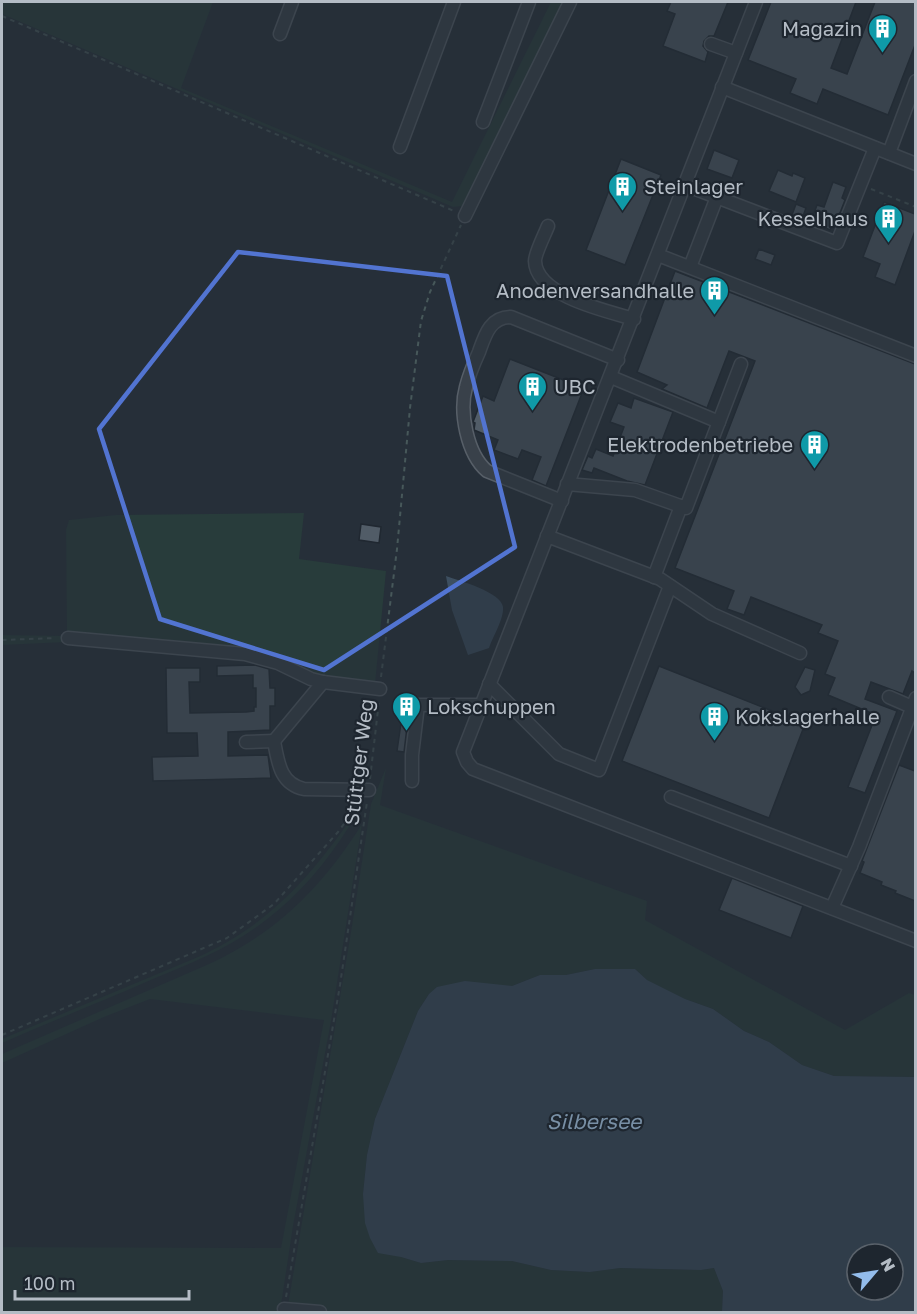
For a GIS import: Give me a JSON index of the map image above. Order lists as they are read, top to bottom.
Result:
{
  "streets": {
    "path": ["Stüttger Weg"]
  },
  "water": ["Silbersee"],
  "places": {
    "building": [
      "Magazin",
      "Steinlager",
      "Kesselhaus",
      "Anodenversandhalle",
      "UBC",
      "Elektrodenbetriebe",
      "Lokschuppen",
      "Kokslagerhalle"
    ]
  },
  "scale_bar": "100 m",
  "north": "top right"
}
